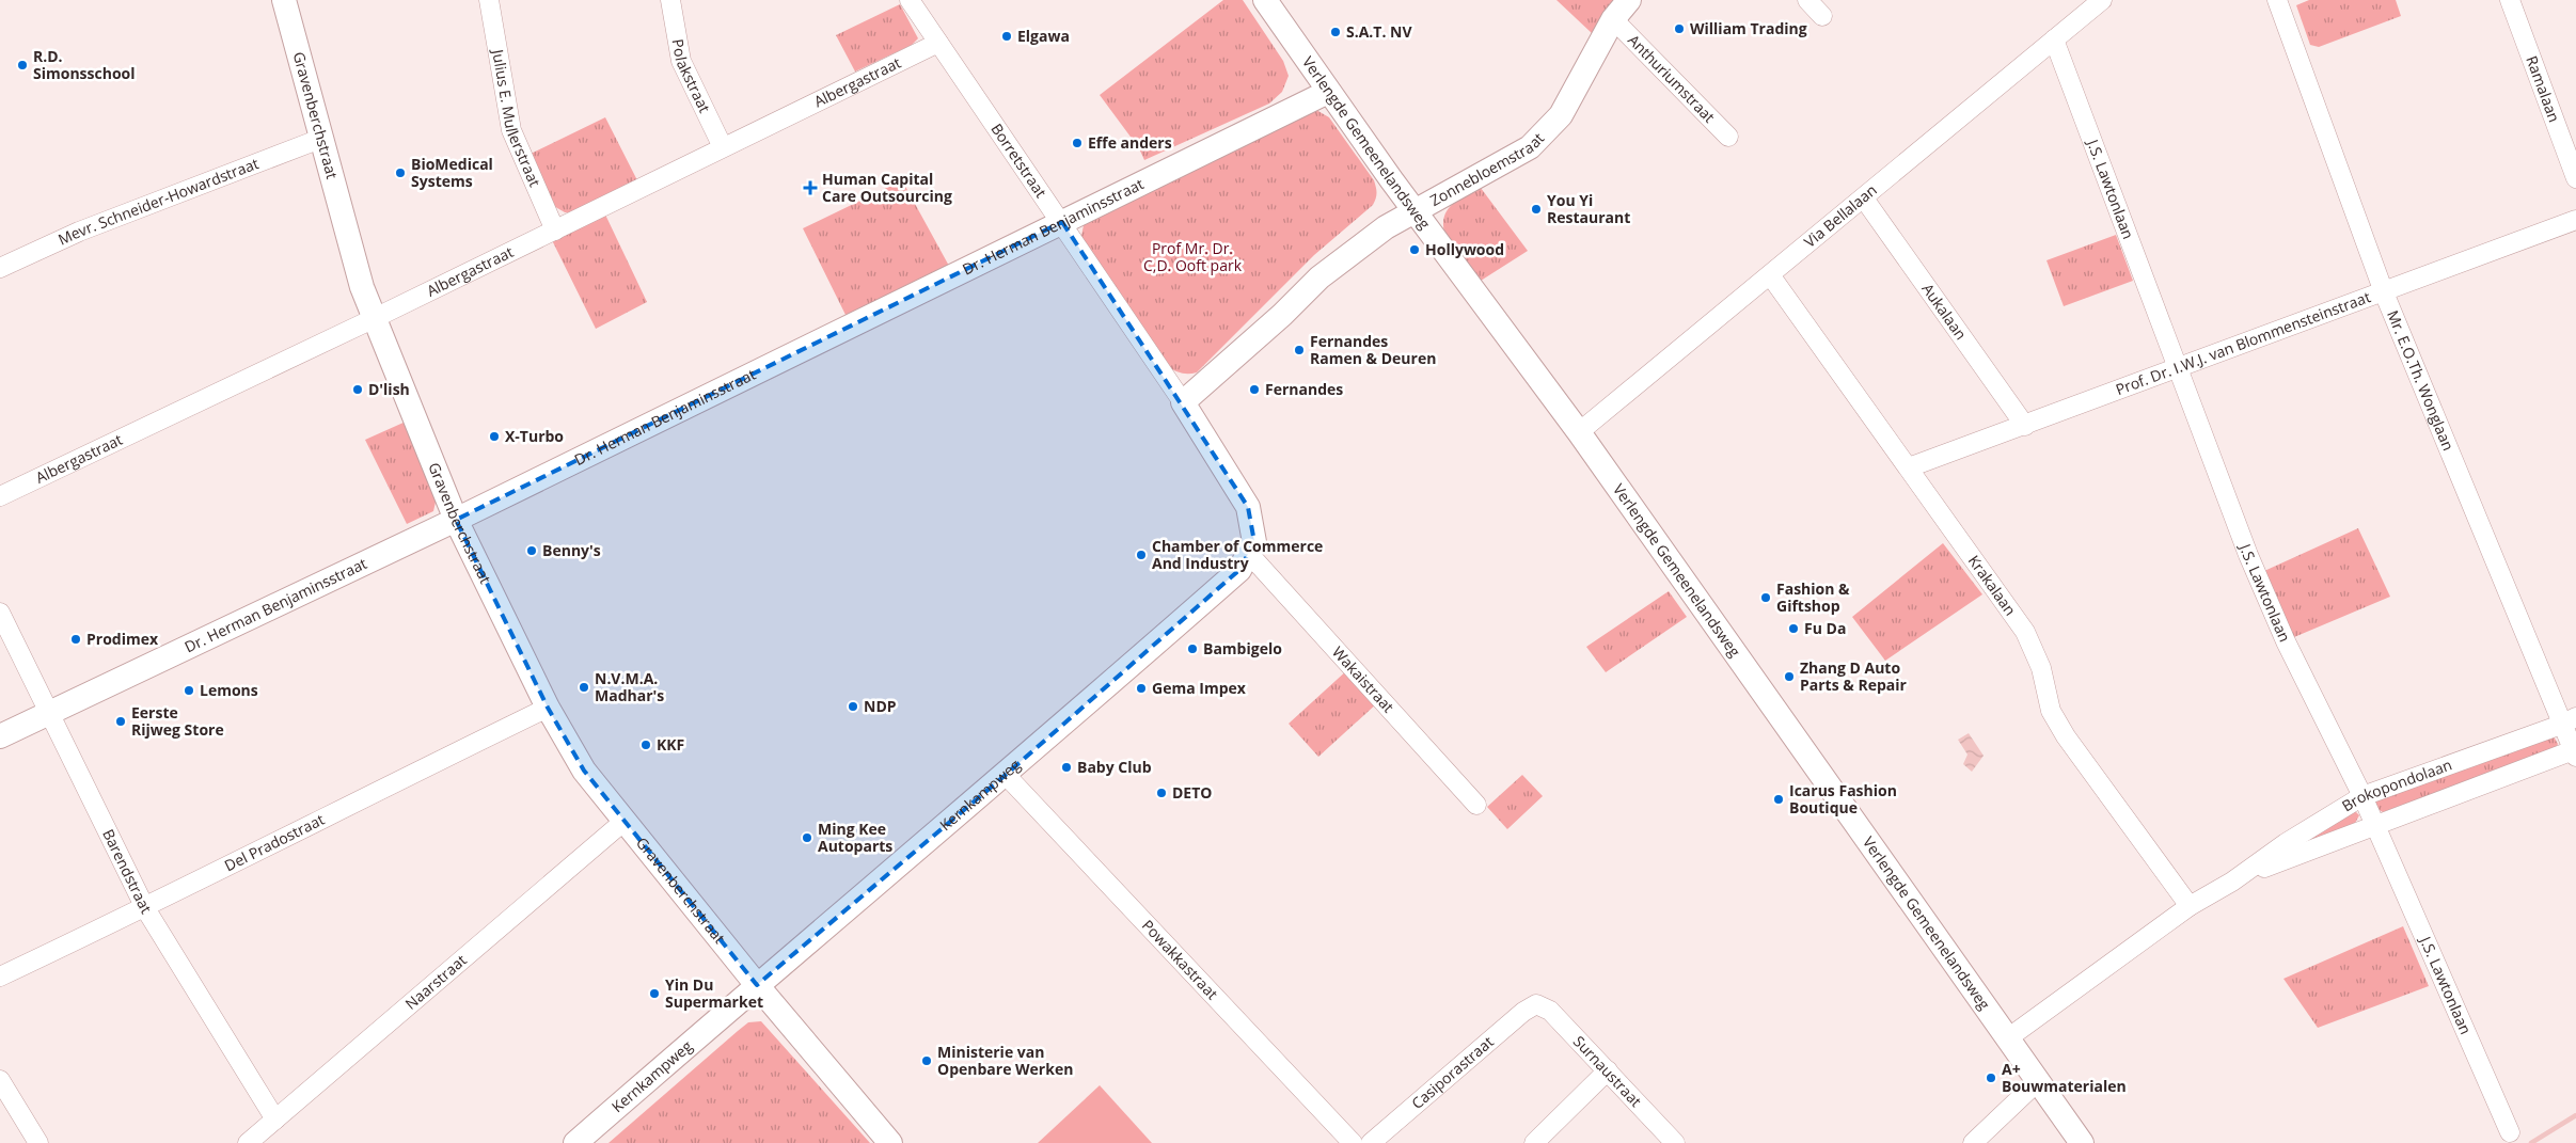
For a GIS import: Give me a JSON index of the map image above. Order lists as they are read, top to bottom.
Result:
{
  "streets": {
    "street": [
      "Polakstraat",
      "Anthuriumstraat",
      "Albergastraat",
      "Ramalaan",
      "Gravenberchstraat",
      "Julius E. Mullerstraat",
      "Verlengde Gemeenelandsweg",
      "Borretstraat",
      "Zonnebloemstraat",
      "J.S. Lawtonlaan",
      "Mevr. Schneider-Howardstraat",
      "Via Bellalaan",
      "Dr. Herman Benjaminsstraat",
      "Aukalaan",
      "Prof. Dr. I.W.J. van Blommensteinstraat",
      "Mr. E.O.Th. Wonglaan",
      "Krakalaan",
      "Wakaistraat",
      "Brokopondolaan",
      "Kernkampweg",
      "Del Pradostraat",
      "Barendstraat",
      "Powakkastraat",
      "Naarstraat",
      "Surnaustraat",
      "Casiporastraat"
    ]
  },
  "crossings": [
    ["Polakstraat", "Albergastraat"],
    ["Anthuriumstraat", "Zonnebloemstraat"],
    ["Albergastraat", "Gravenberchstraat"],
    ["Albergastraat", "Julius E. Mullerstraat"],
    ["Albergastraat", "Borretstraat"],
    ["Gravenberchstraat", "Mevr. Schneider-Howardstraat"],
    ["Gravenberchstraat", "Dr. Herman Benjaminsstraat"],
    ["Gravenberchstraat", "Kernkampweg"],
    ["Gravenberchstraat", "Del Pradostraat"],
    ["Gravenberchstraat", "Naarstraat"],
    ["Verlengde Gemeenelandsweg", "Zonnebloemstraat"],
    ["Verlengde Gemeenelandsweg", "Via Bellalaan"],
    ["Verlengde Gemeenelandsweg", "Dr. Herman Benjaminsstraat"],
    ["Verlengde Gemeenelandsweg", "Brokopondolaan"],
    ["Borretstraat", "Zonnebloemstraat"],
    ["Borretstraat", "Dr. Herman Benjaminsstraat"],
    ["Borretstraat", "Kernkampweg"],
    ["Zonnebloemstraat", "Kernkampweg"],
    ["J.S. Lawtonlaan", "Via Bellalaan"],
    ["J.S. Lawtonlaan", "Prof. Dr. I.W.J. van Blommensteinstraat"],
    ["J.S. Lawtonlaan", "Brokopondolaan"],
    ["Via Bellalaan", "Aukalaan"],
    ["Via Bellalaan", "Krakalaan"],
    ["Dr. Herman Benjaminsstraat", "Barendstraat"],
    ["Aukalaan", "Prof. Dr. I.W.J. van Blommensteinstraat"],
    ["Prof. Dr. I.W.J. van Blommensteinstraat", "Mr. E.O.Th. Wonglaan"],
    ["Prof. Dr. I.W.J. van Blommensteinstraat", "Krakalaan"],
    ["Mr. E.O.Th. Wonglaan", "Brokopondolaan"],
    ["Krakalaan", "Brokopondolaan"],
    ["Wakaistraat", "Kernkampweg"],
    ["Kernkampweg", "Powakkastraat"],
    ["Del Pradostraat", "Barendstraat"],
    ["Barendstraat", "Naarstraat"],
    ["Surnaustraat", "Casiporastraat"]
  ],
  "parks": ["Prof Mr. Dr. C,D. Ooft park"],
  "places": {
    "other": [
      "William Trading",
      "S.A.T. NV",
      "Elgawa",
      "R.D. Simonsschool",
      "Effe anders",
      "BioMedical Systems",
      "You Yi Restaurant",
      "Hollywood",
      "Fernandes Ramen & Deuren",
      "D'lish",
      "Fernandes",
      "X-Turbo",
      "Benny's",
      "Chamber of Commerce And Industry",
      "Fashion & Giftshop",
      "Fu Da",
      "Prodimex",
      "Bambigelo",
      "Zhang D Auto Parts & Repair",
      "N.V.M.A. Madhar's",
      "Gema Impex",
      "Lemons",
      "NDP",
      "Eerste Rijweg Store",
      "KKF",
      "Baby Club",
      "DETO",
      "Icarus Fashion Boutique",
      "Ming Kee Autoparts",
      "Yin Du Supermarket",
      "Ministerie van Openbare Werken",
      "A+ Bouwmaterialen"
    ],
    "health": ["Human Capital Care Outsourcing"]
  }
}
